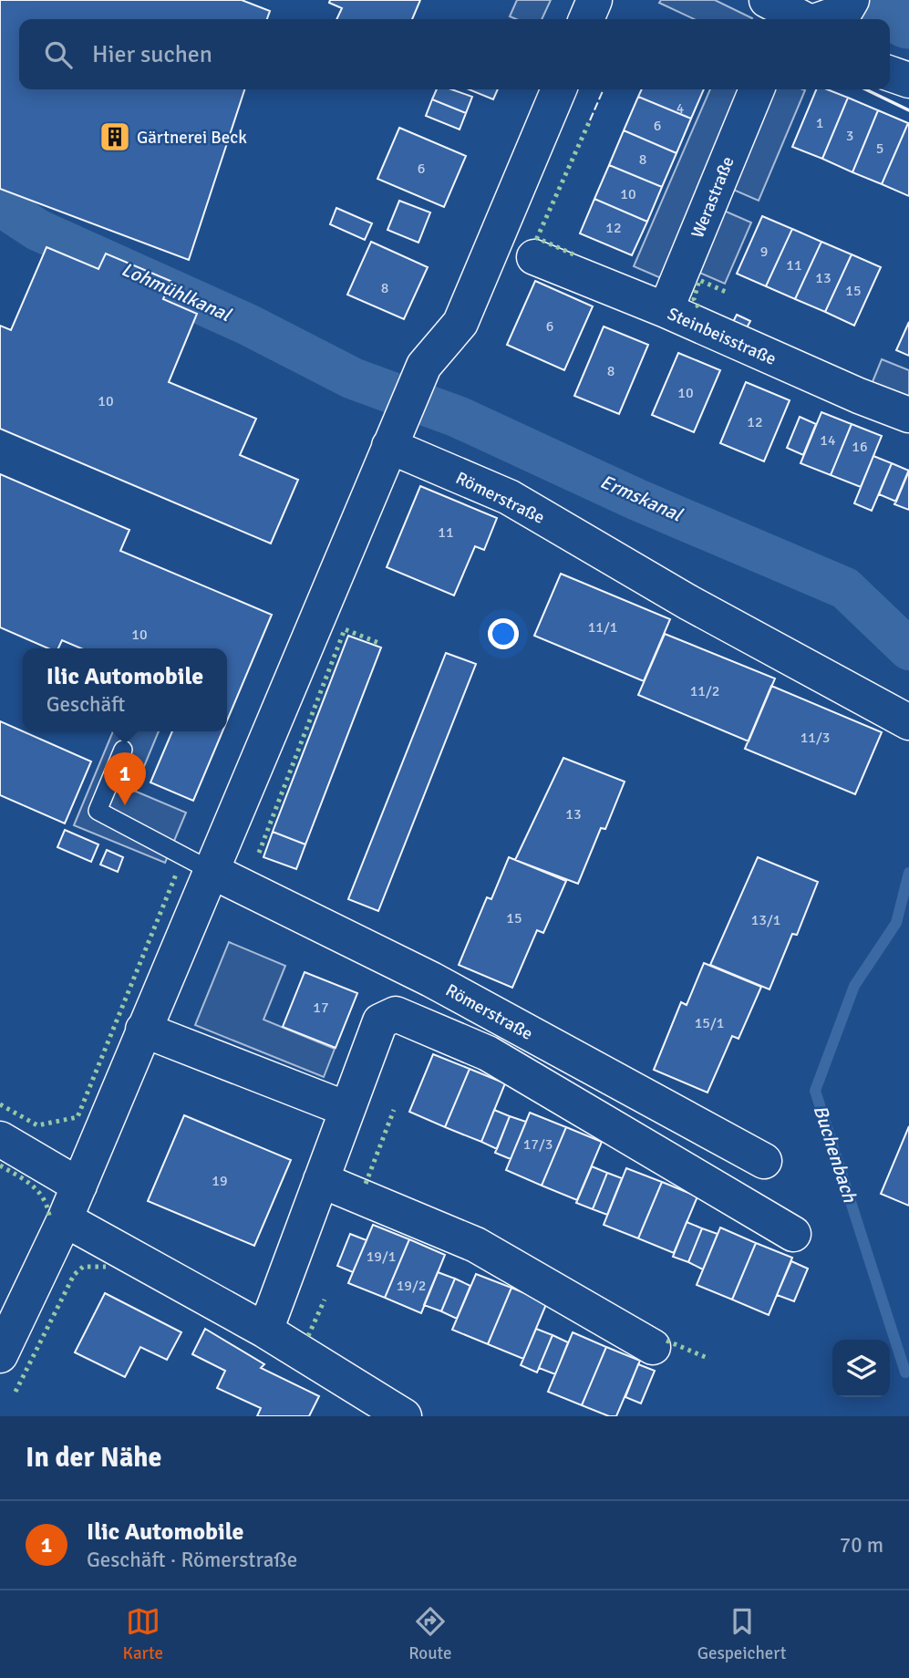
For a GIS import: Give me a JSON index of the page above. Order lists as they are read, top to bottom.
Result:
{
  "streets": {
    "street": ["Werastraße", "Steinbeisstraße", "Römerstraße"]
  },
  "crossings": [
    ["Werastraße", "Steinbeisstraße"]
  ],
  "water": ["Lohmühlkanal", "Ermskanal", "Buchenbach"],
  "places": {
    "building": ["Gärtnerei Beck"]
  },
  "house_numbers": [
    "4",
    "1",
    "6",
    "3",
    "5",
    "8",
    "6",
    "10",
    "12",
    "9",
    "11",
    "13",
    "8",
    "15",
    "6",
    "8",
    "10",
    "10",
    "12",
    "14",
    "16",
    "11",
    "11/1",
    "10",
    "11/2",
    "11/3",
    "13",
    "15",
    "13/1",
    "17",
    "15/1",
    "17/3",
    "19",
    "19/1",
    "19/2"
  ],
  "page": {
    "search": "Hier suchen",
    "popup": ["Ilic Automobile", "Geschäft"],
    "pins": "1",
    "heading": "In der Nähe",
    "list": [
      {
        "mark": "1",
        "name": "Ilic Automobile",
        "note": "Geschäft · Römerstraße",
        "value": "70 m"
      }
    ],
    "nav": ["Karte", "Route", "Gespeichert"]
  }
}
